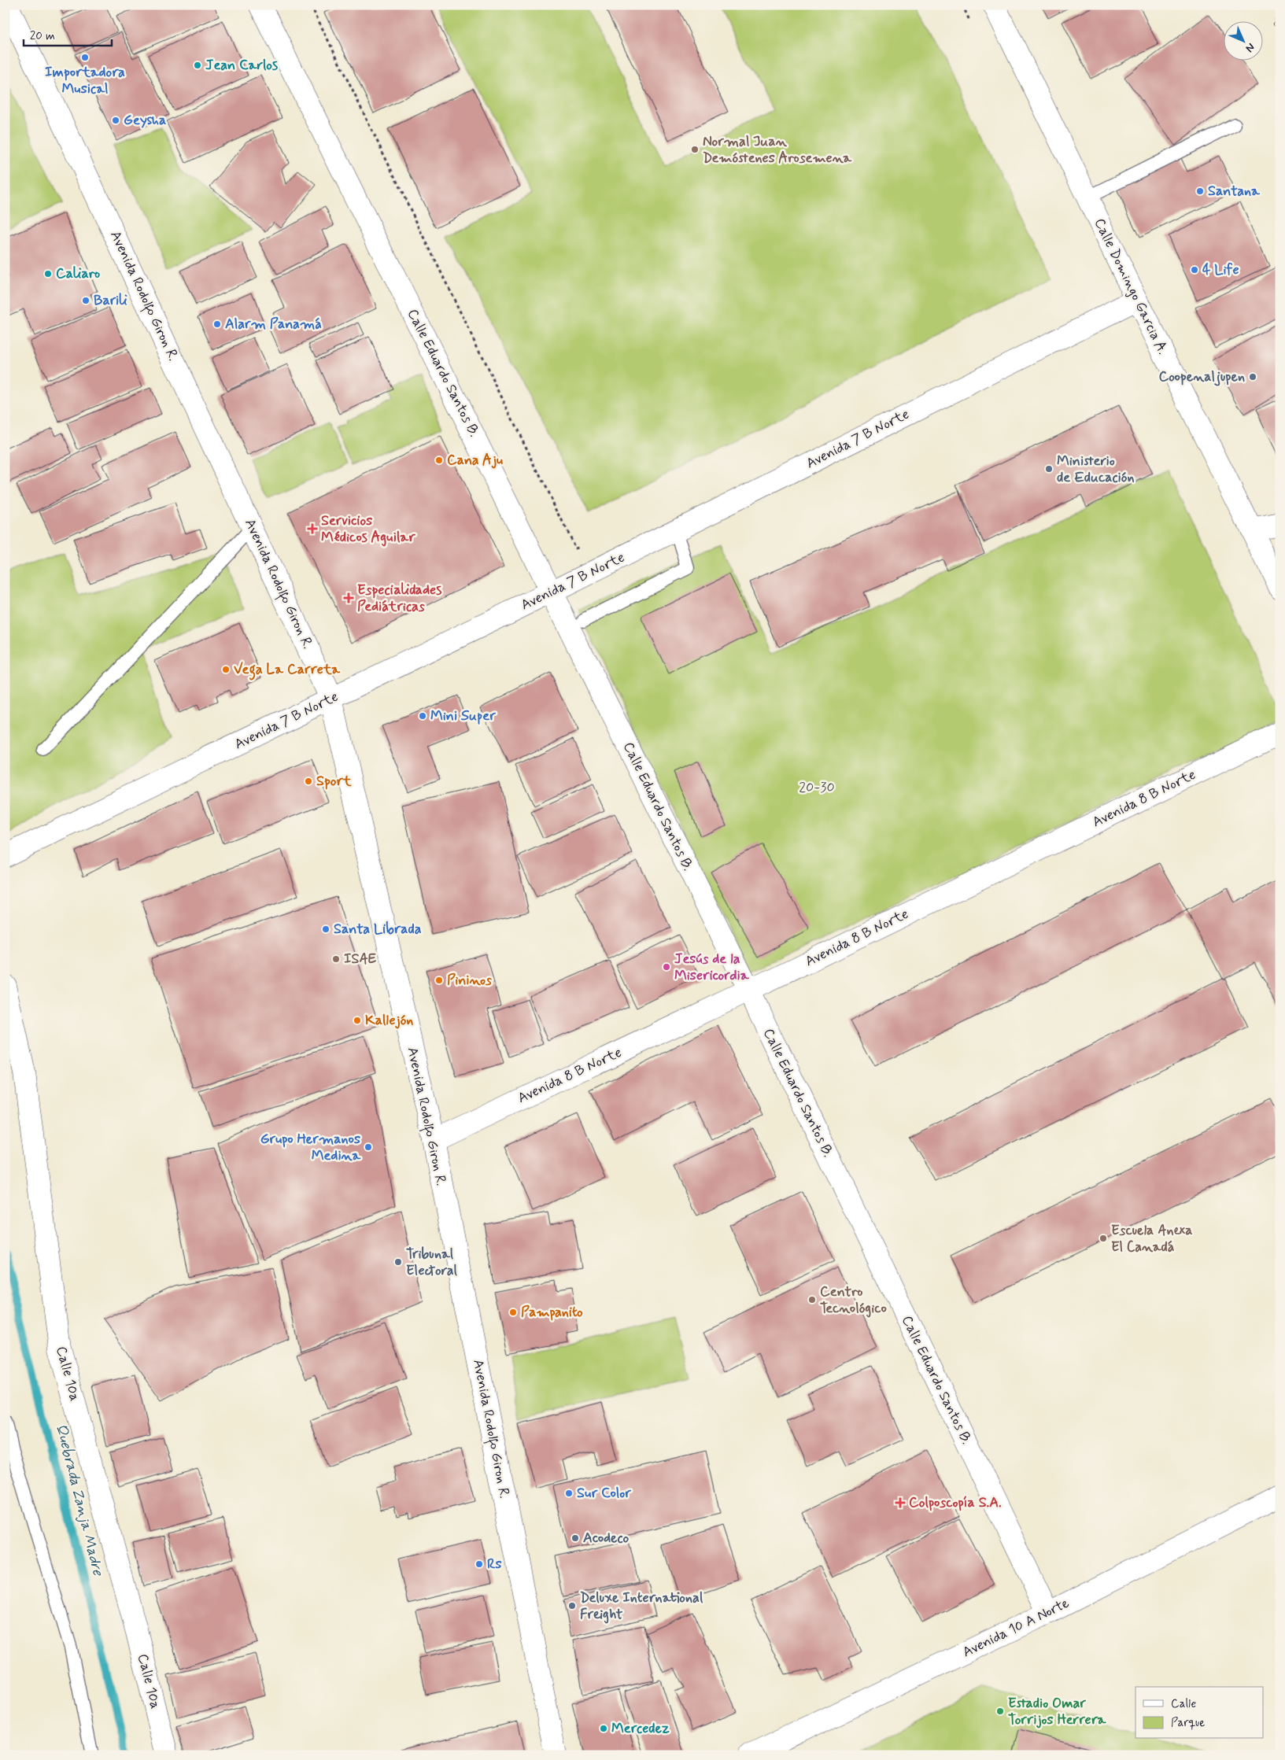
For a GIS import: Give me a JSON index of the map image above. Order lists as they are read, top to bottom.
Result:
{
  "streets": {
    "street": [
      "Calle Domingo Garcia A.",
      "Avenida Rodolfo Giron R.",
      "Calle Eduardo Santos B.",
      "Avenida 7 B Norte",
      "Avenida 8 B Norte",
      "Calle 10a",
      "Avenida 10 A Norte"
    ]
  },
  "crossings": [
    ["Calle Domingo Garcia A.", "Avenida 7 B Norte"],
    ["Avenida Rodolfo Giron R.", "Avenida 7 B Norte"],
    ["Avenida Rodolfo Giron R.", "Avenida 8 B Norte"],
    ["Calle Eduardo Santos B.", "Avenida 7 B Norte"],
    ["Calle Eduardo Santos B.", "Avenida 8 B Norte"],
    ["Calle Eduardo Santos B.", "Avenida 10 A Norte"]
  ],
  "water": ["Quebrada Zanja Madre"],
  "parks": ["20-30"],
  "places": {
    "other": [
      "Importadora Musical",
      "Jean Carlos",
      "Geysha",
      "Normal Juan Demóstenes Arosemena",
      "Santana",
      "4 Life",
      "Caliaro",
      "Barili",
      "Alarm Panamá",
      "Coopenaljupen",
      "Cana Aju",
      "Ministerio de Educación",
      "Vega La Carreta",
      "Mini Super",
      "Sport",
      "Santa Librada",
      "ISAE",
      "Jesús de la Misericordia",
      "Pininos",
      "Kallejón",
      "Grupo Hermanos Medina",
      "Escuela Anexa El Canadá",
      "Tribunal Electoral",
      "Centro Tecnológico",
      "Pampanito",
      "Sur Color",
      "Acodeco",
      "Rs",
      "Deluxe International Freight",
      "Estadio Omar Torrijos Herrera",
      "Mercedez"
    ],
    "health": ["Servicios Médicos Aguilar", "Especialidades Pediátricas", "Colposcopía S.A."]
  },
  "legend": ["Calle", "Parque"],
  "scale_bar": "20 m",
  "north": "bottom right"
}
